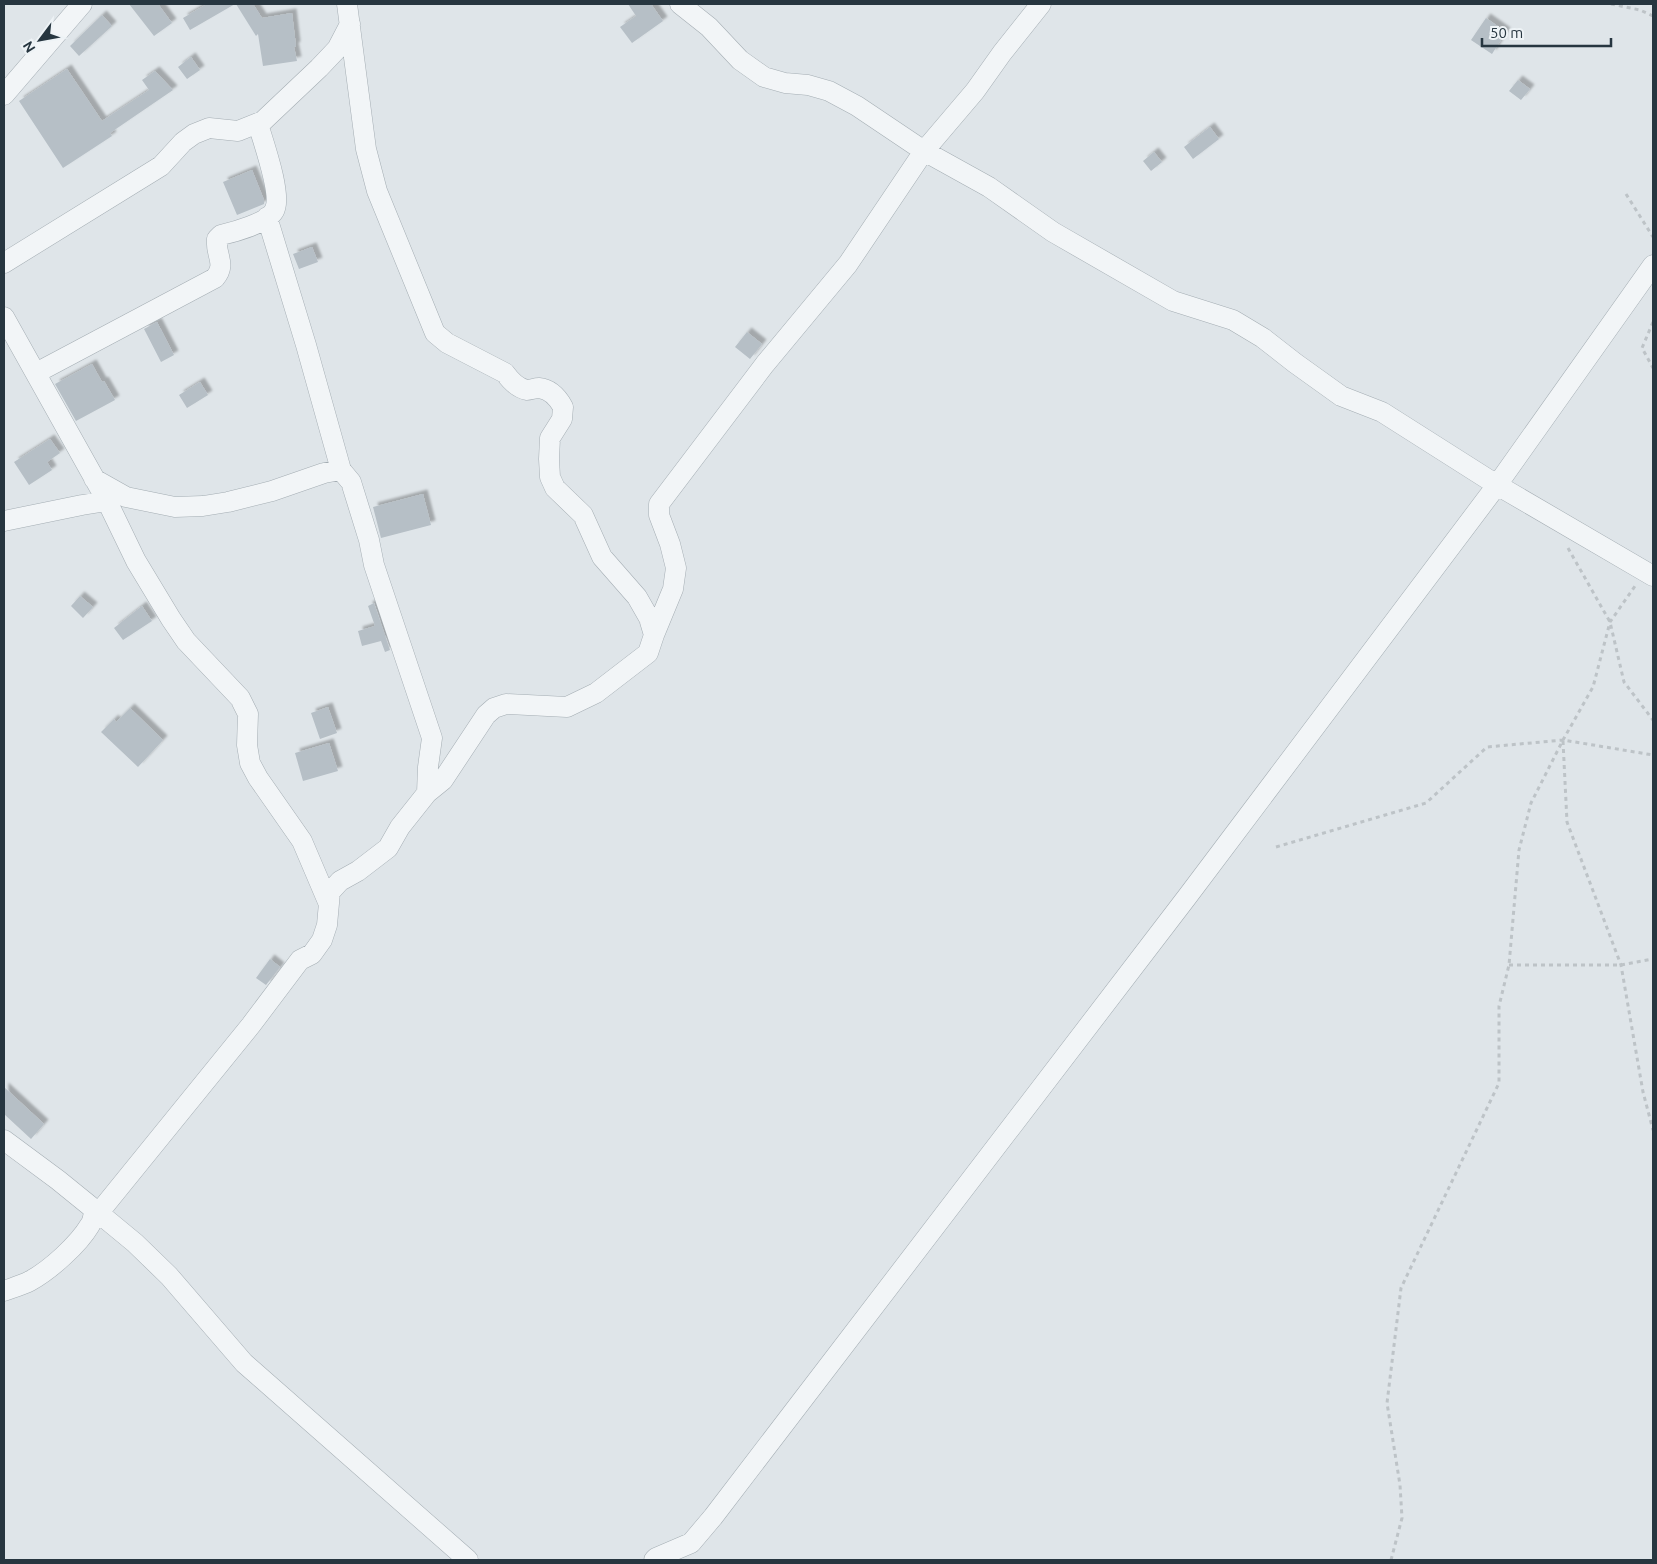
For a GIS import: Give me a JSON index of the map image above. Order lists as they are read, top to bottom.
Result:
{
  "scale_bar": "50 m",
  "north": "bottom left"
}
